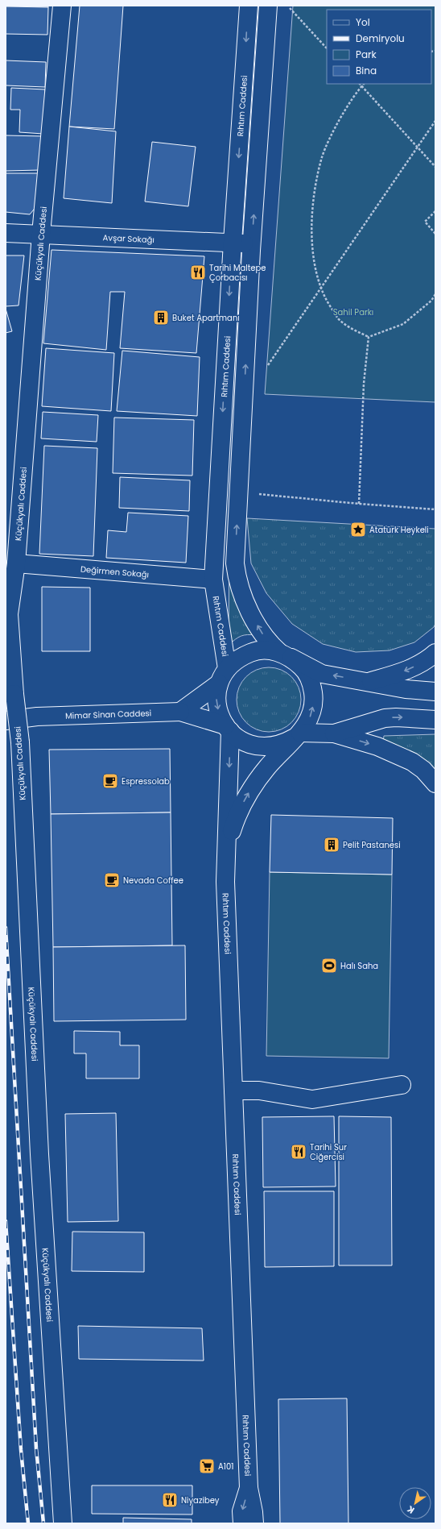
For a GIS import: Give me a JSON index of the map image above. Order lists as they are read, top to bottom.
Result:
{
  "streets": {
    "main road": [
      "Rıhtım Caddesi",
      "Avşar Sokağı",
      "Küçükyalı Caddesi",
      "Değirmen Sokağı",
      "Mimar Sinan Caddesi"
    ]
  },
  "crossings": [
    ["Rıhtım Caddesi", "Avşar Sokağı"],
    ["Rıhtım Caddesi", "Değirmen Sokağı"],
    ["Avşar Sokağı", "Küçükyalı Caddesi"],
    ["Küçükyalı Caddesi", "Değirmen Sokağı"]
  ],
  "parks": ["Sahil Parkı"],
  "places": {
    "restaurant": ["Tarihi Maltepe Çorbacısı", "Tarihi Sur Ciğercisi", "Niyazibey"],
    "building": ["Buket Apartmanı", "Pelit Pastanesi"],
    "place": ["Atatürk Heykeli"],
    "cafe": ["Espressolab", "Nevada Coffee"],
    "sports": ["Halı Saha"],
    "supermarket": ["A101"]
  },
  "legend": [
    "Yol",
    "Demiryolu",
    "Park",
    "Bina"
  ],
  "north": "bottom left"
}
